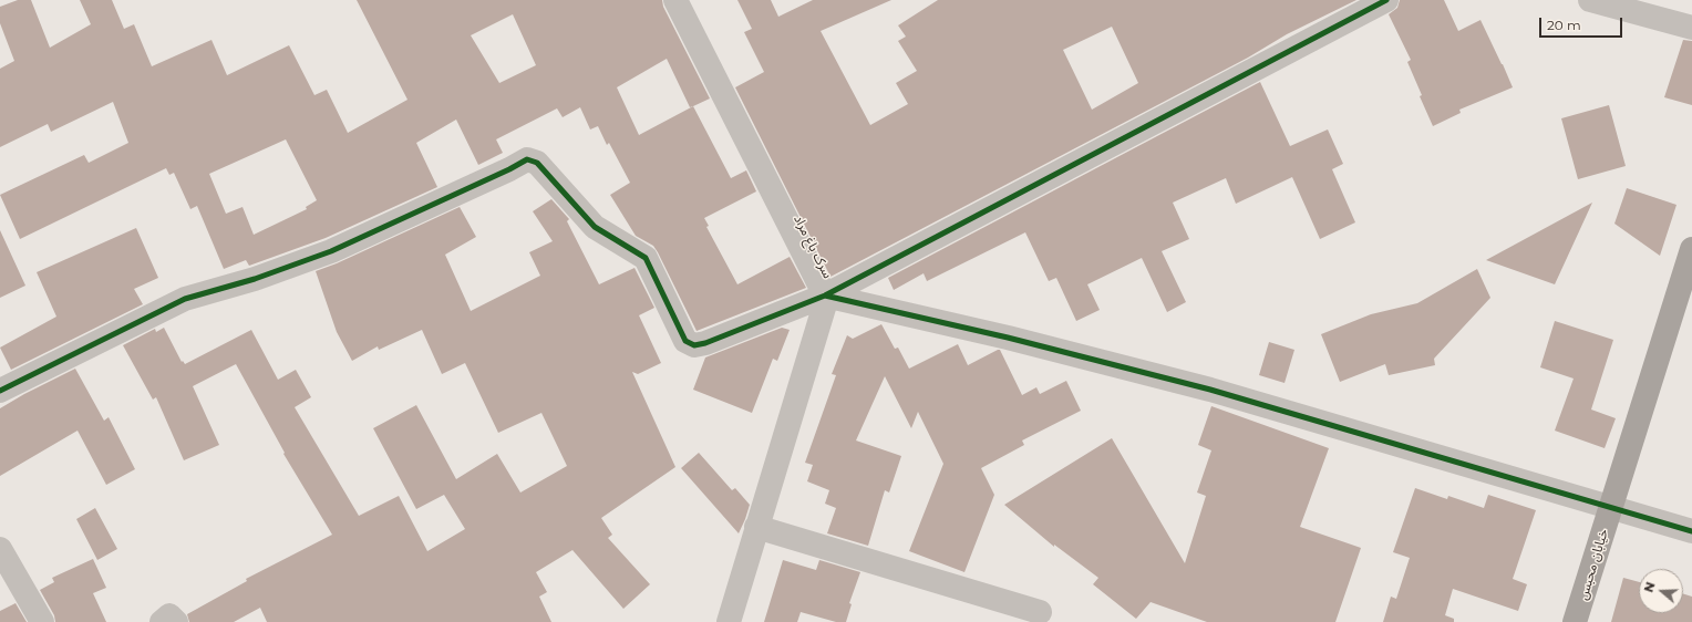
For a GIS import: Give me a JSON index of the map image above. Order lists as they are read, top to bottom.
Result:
{
  "streets": {
    "main road": ["خیابان محبس"],
    "street": ["سرک باغ مراد"]
  },
  "scale_bar": "20 m",
  "north": "left"
}
